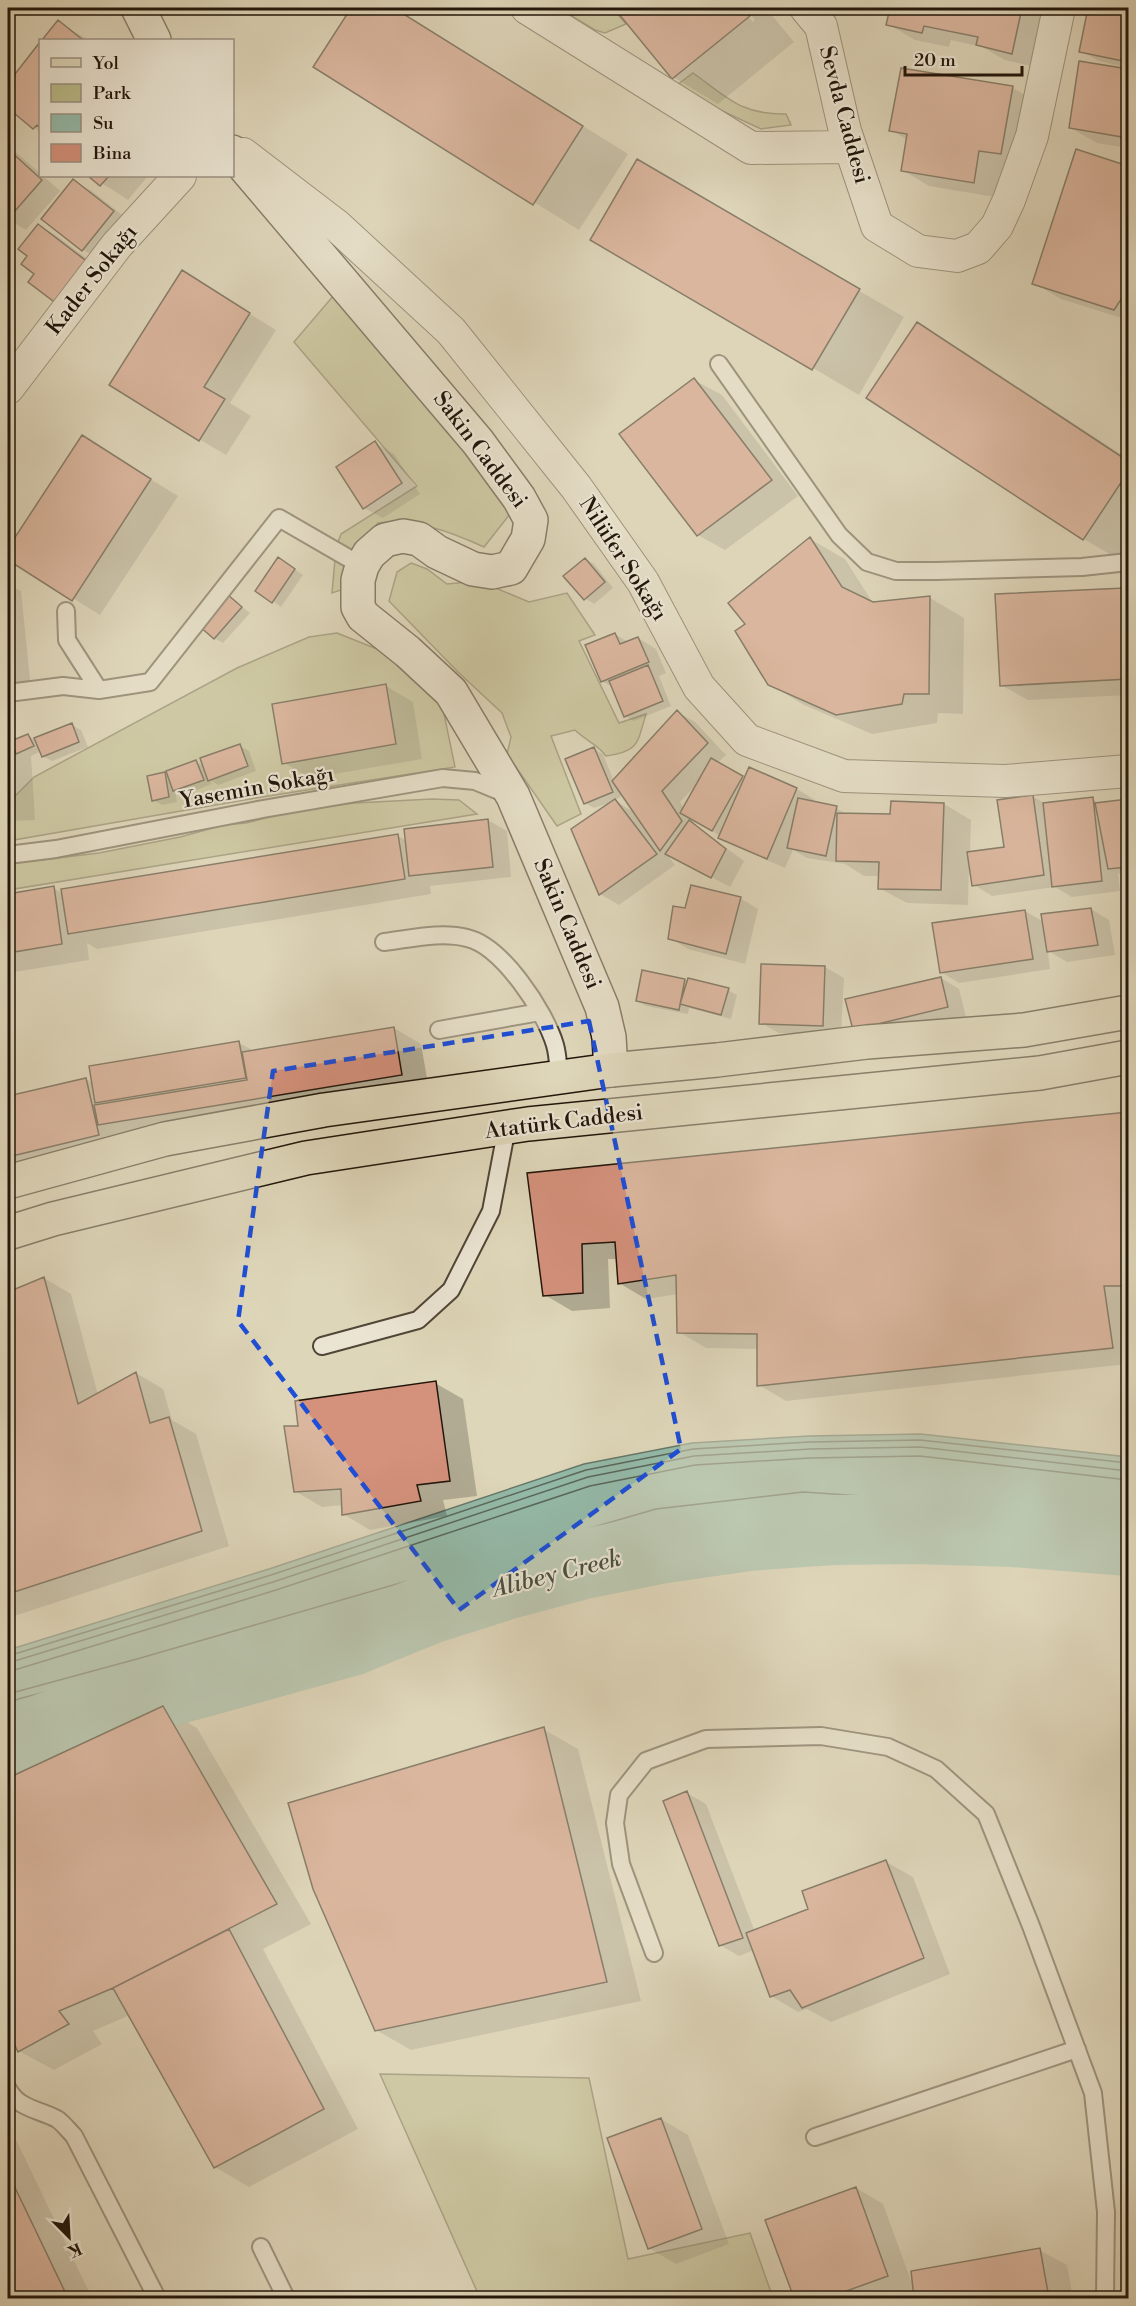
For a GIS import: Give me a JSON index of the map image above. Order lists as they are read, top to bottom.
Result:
{
  "streets": {
    "main road": ["Atatürk Caddesi"],
    "street": [
      "Sevda Caddesi",
      "Kader Sokağı",
      "Sakin Caddesi",
      "Nilüfer Sokağı"
    ],
    "lane": ["Yasemin Sokağı"]
  },
  "crossings": [
    ["Sakin Caddesi", "Yasemin Sokağı"],
    ["Sakin Caddesi", "Atatürk Caddesi"]
  ],
  "water": ["Alibey Creek"],
  "legend": [
    "Yol",
    "Park",
    "Su",
    "Bina"
  ],
  "scale_bar": "20 m",
  "north": "bottom right"
}
